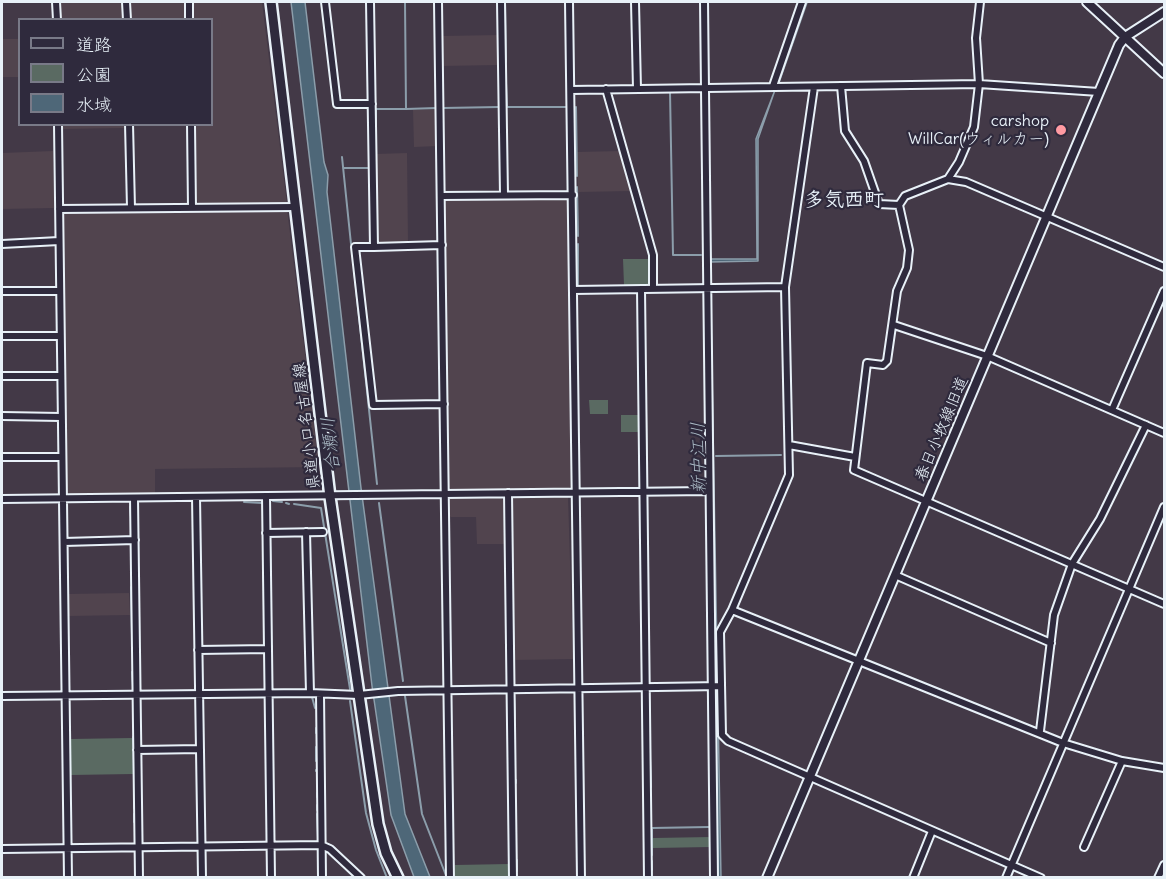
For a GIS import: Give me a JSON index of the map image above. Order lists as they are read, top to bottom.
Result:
{
  "streets": {
    "main road": ["県道小口名古屋線"],
    "street": ["春日小牧線旧道"]
  },
  "districts": ["多気西町"],
  "water": ["合瀬川", "新中江川"],
  "places": ["carshop WillCar(ウィルカー)"],
  "legend": ["道路", "公園", "水域"]
}
